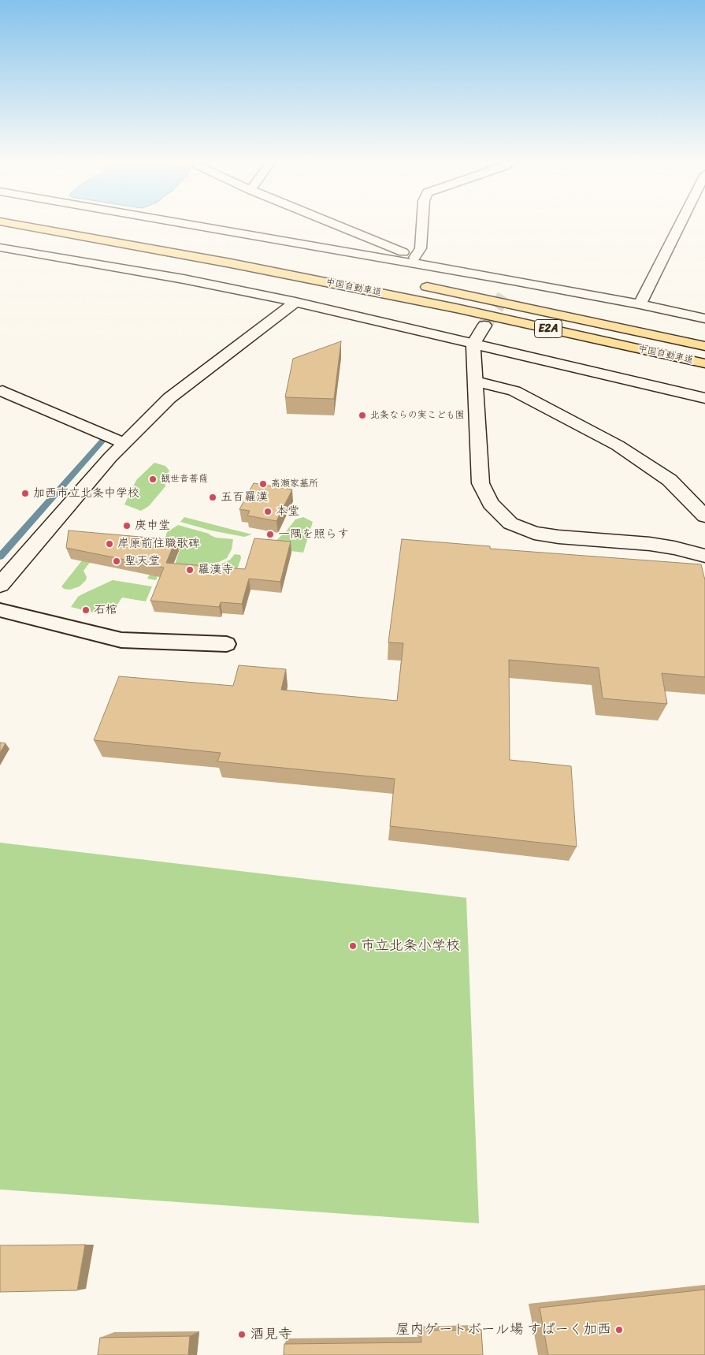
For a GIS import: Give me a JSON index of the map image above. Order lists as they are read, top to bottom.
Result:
{
  "streets": {
    "highway": ["中国自動車道", "E2A"]
  },
  "places": [
    "北条ならの実こども園",
    "観世音菩薩",
    "高瀬家墓所",
    "加西市立北条中学校",
    "五百羅漢",
    "本堂",
    "庚申堂",
    "一隅を照らす",
    "岸原前住職歌碑",
    "聖天堂",
    "羅漢寺",
    "石棺",
    "市立北条小学校",
    "屋内ゲートボール場 すぱーく加西",
    "酒見寺"
  ]
}
